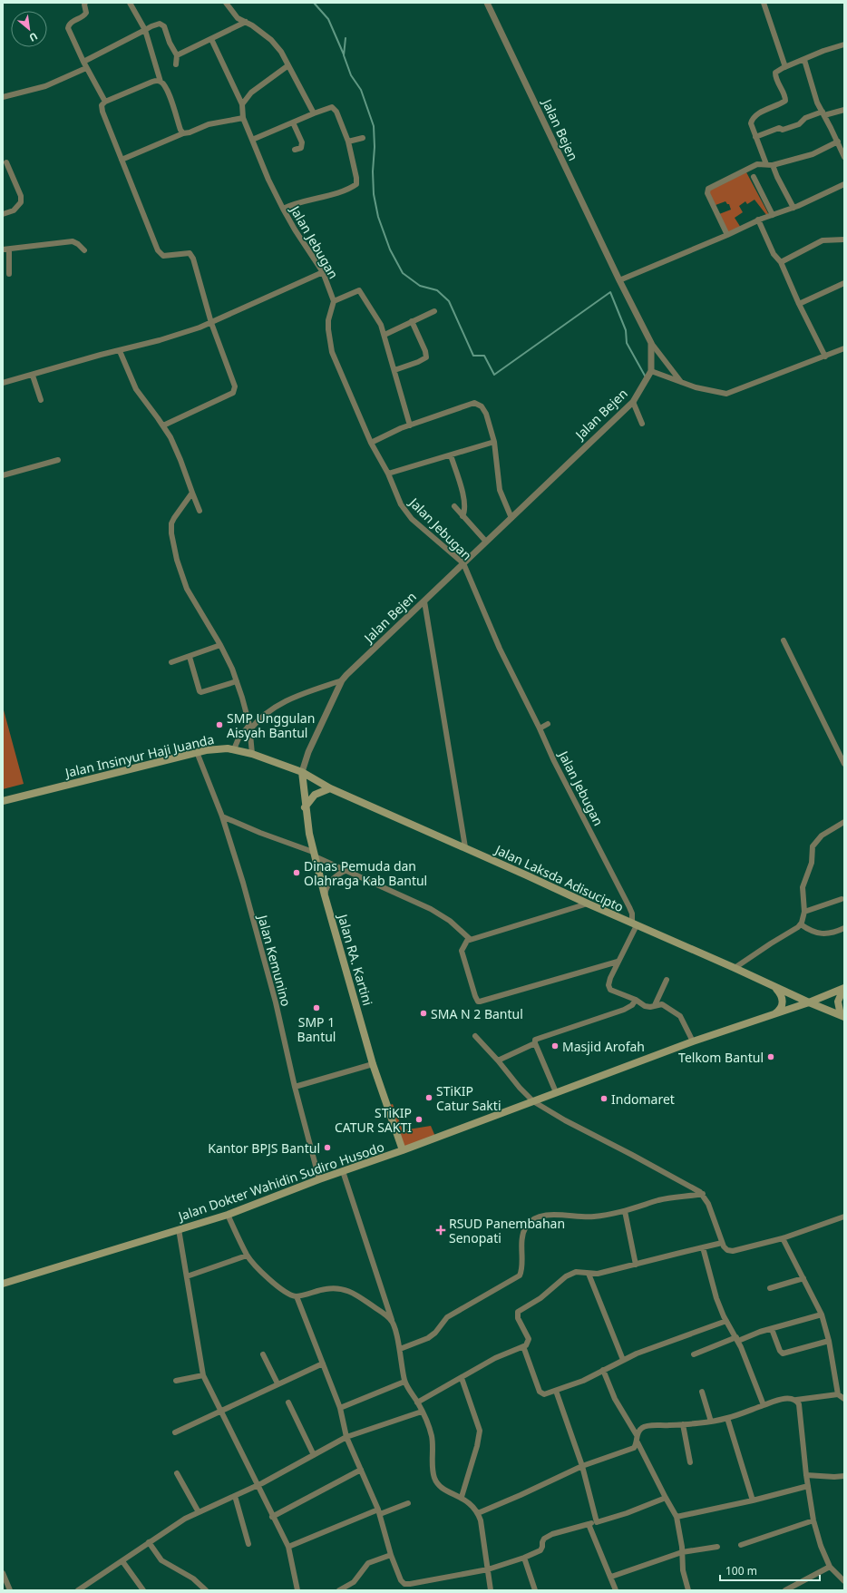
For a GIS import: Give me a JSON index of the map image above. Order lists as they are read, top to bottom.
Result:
{
  "streets": {
    "main road": [
      "Jalan Insinyur Haji Juanda",
      "Jalan Laksda Adisucipto",
      "Jalan RA. Kartini",
      "Jalan Dokter Wahidin Sudiro Husodo"
    ],
    "street": ["Jalan Bejen", "Jalan Jebugan", "Jalan Kemunino"]
  },
  "crossings": [
    ["Jalan Bejen", "Jalan Jebugan"],
    ["Jalan Bejen", "Jalan Insinyur Haji Juanda"],
    ["Jalan Bejen", "Jalan Laksda Adisucipto"],
    ["Jalan Bejen", "Jalan RA. Kartini"],
    ["Jalan Jebugan", "Jalan Laksda Adisucipto"],
    ["Jalan Insinyur Haji Juanda", "Jalan Laksda Adisucipto"],
    ["Jalan Insinyur Haji Juanda", "Jalan RA. Kartini"],
    ["Jalan Insinyur Haji Juanda", "Jalan Kemunino"],
    ["Jalan Laksda Adisucipto", "Jalan RA. Kartini"],
    ["Jalan Laksda Adisucipto", "Jalan Dokter Wahidin Sudiro Husodo"],
    ["Jalan RA. Kartini", "Jalan Dokter Wahidin Sudiro Husodo"],
    ["Jalan Kemunino", "Jalan Dokter Wahidin Sudiro Husodo"]
  ],
  "places": {
    "other": [
      "SMP Unggulan Aisyah Bantul",
      "Dinas Pemuda dan Olahraga Kab Bantul",
      "SMP 1 Bantul",
      "SMA N 2 Bantul",
      "Masjid Arofah",
      "Telkom Bantul",
      "STiKIP Catur Sakti",
      "Indomaret",
      "STiKIP CATUR SAKTI",
      "Kantor BPJS Bantul"
    ],
    "health": ["RSUD Panembahan Senopati"]
  },
  "scale_bar": "100 m",
  "north": "bottom right"
}
